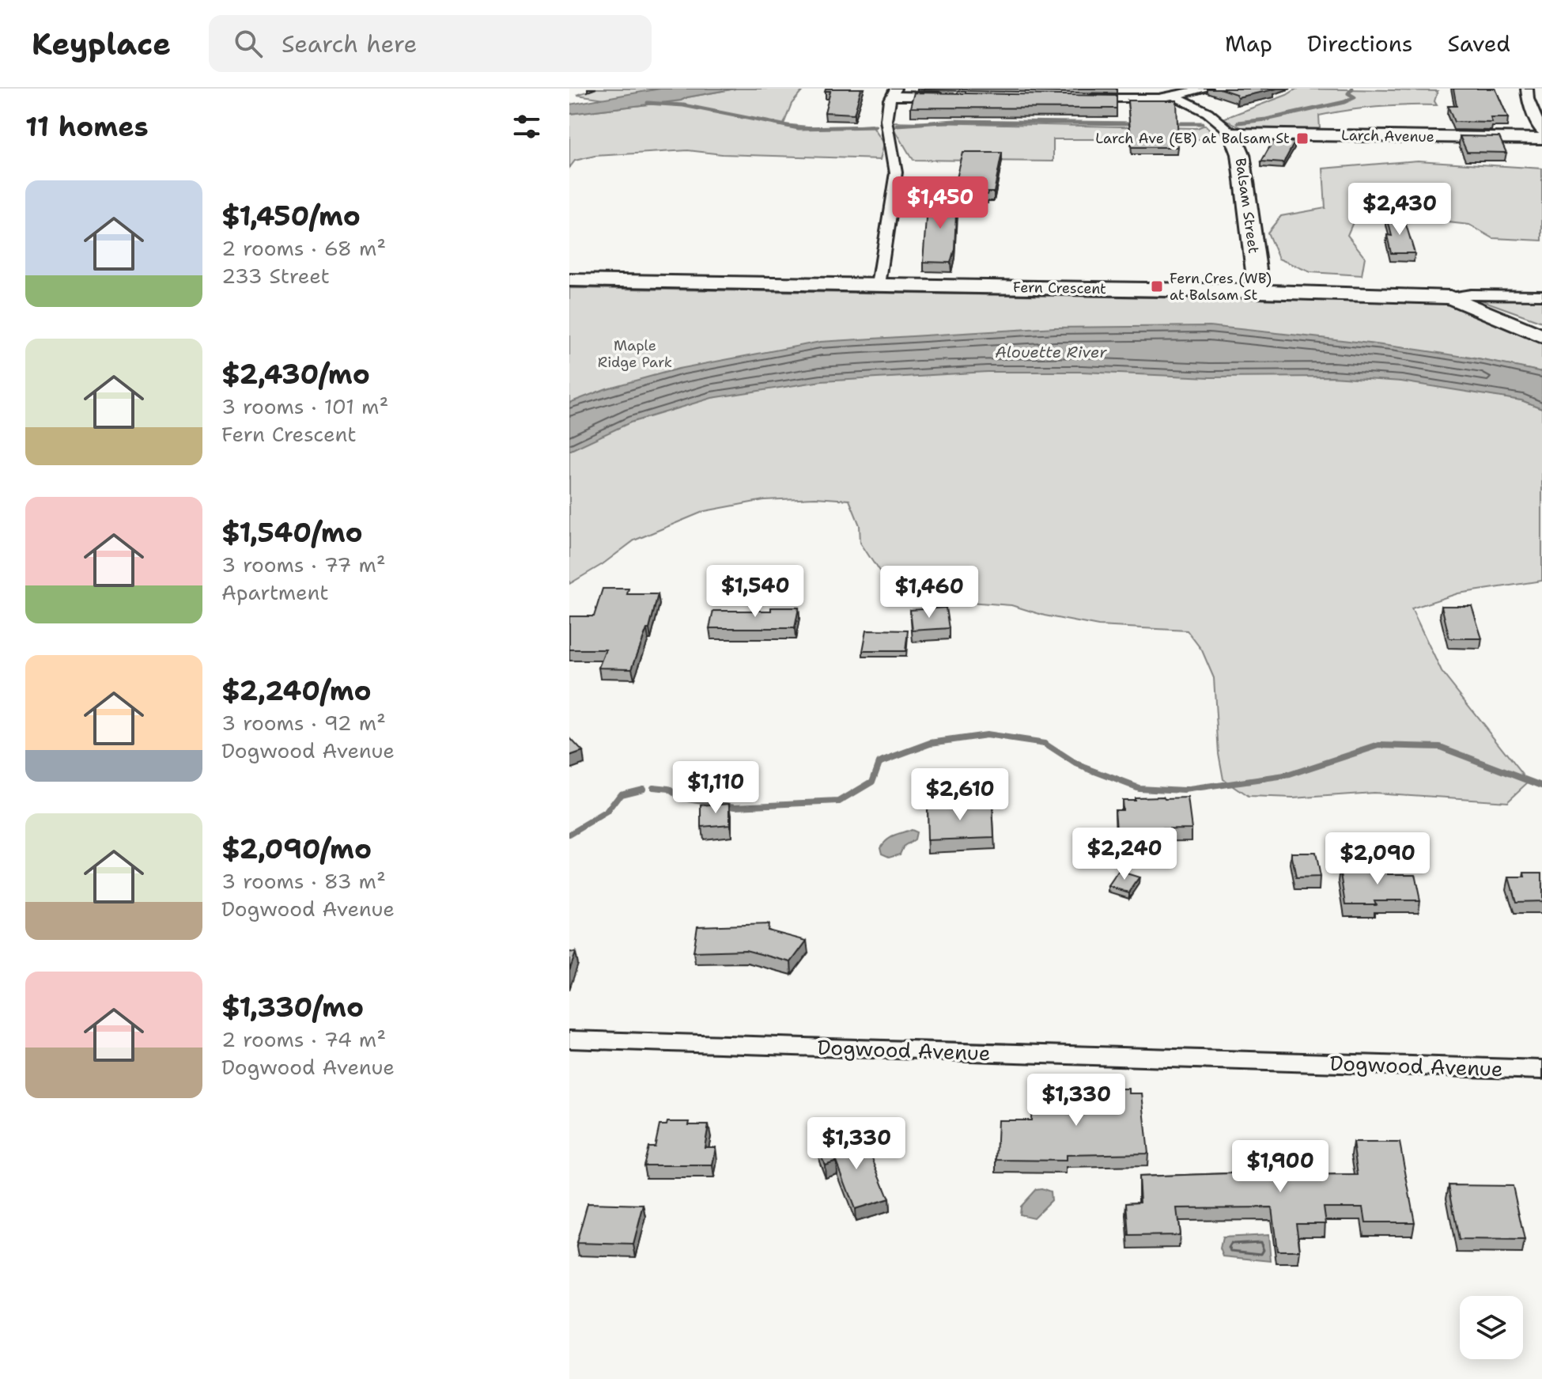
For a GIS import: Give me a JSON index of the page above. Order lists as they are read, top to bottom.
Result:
{
  "streets": {
    "street": [
      "Larch Avenue",
      "Balsam Street",
      "Fern Crescent",
      "Dogwood Avenue"
    ]
  },
  "crossings": [
    ["Larch Avenue", "Balsam Street"],
    ["Balsam Street", "Fern Crescent"]
  ],
  "water": ["Alouette River"],
  "parks": ["Maple Ridge Park"],
  "places": {
    "transit": ["Larch Ave (EB) at Balsam St", "Fern Cres (WB) at Balsam St"]
  },
  "page": {
    "header": "Keyplace",
    "search": "Search here",
    "nav": ["Map", "Directions", "Saved"],
    "heading": "11 homes",
    "list": [
      {
        "name": "$1,450/mo",
        "note": "2 rooms · 68 m² · 233 Street"
      },
      {
        "name": "$2,430/mo",
        "note": "3 rooms · 101 m² · Fern Crescent"
      },
      {
        "name": "$1,540/mo",
        "note": "3 rooms · 77 m² · Apartment"
      },
      {
        "name": "$2,240/mo",
        "note": "3 rooms · 92 m² · Dogwood Avenue"
      },
      {
        "name": "$2,090/mo",
        "note": "3 rooms · 83 m² · Dogwood Avenue"
      },
      {
        "name": "$1,330/mo",
        "note": "2 rooms · 74 m² · Dogwood Avenue"
      }
    ],
    "price": [
      "$1,450",
      "$2,430",
      "$1,540",
      "$1,460",
      "$1,110",
      "$2,610",
      "$2,240",
      "$2,090",
      "$1,330",
      "$1,330",
      "$1,900"
    ]
  }
}
